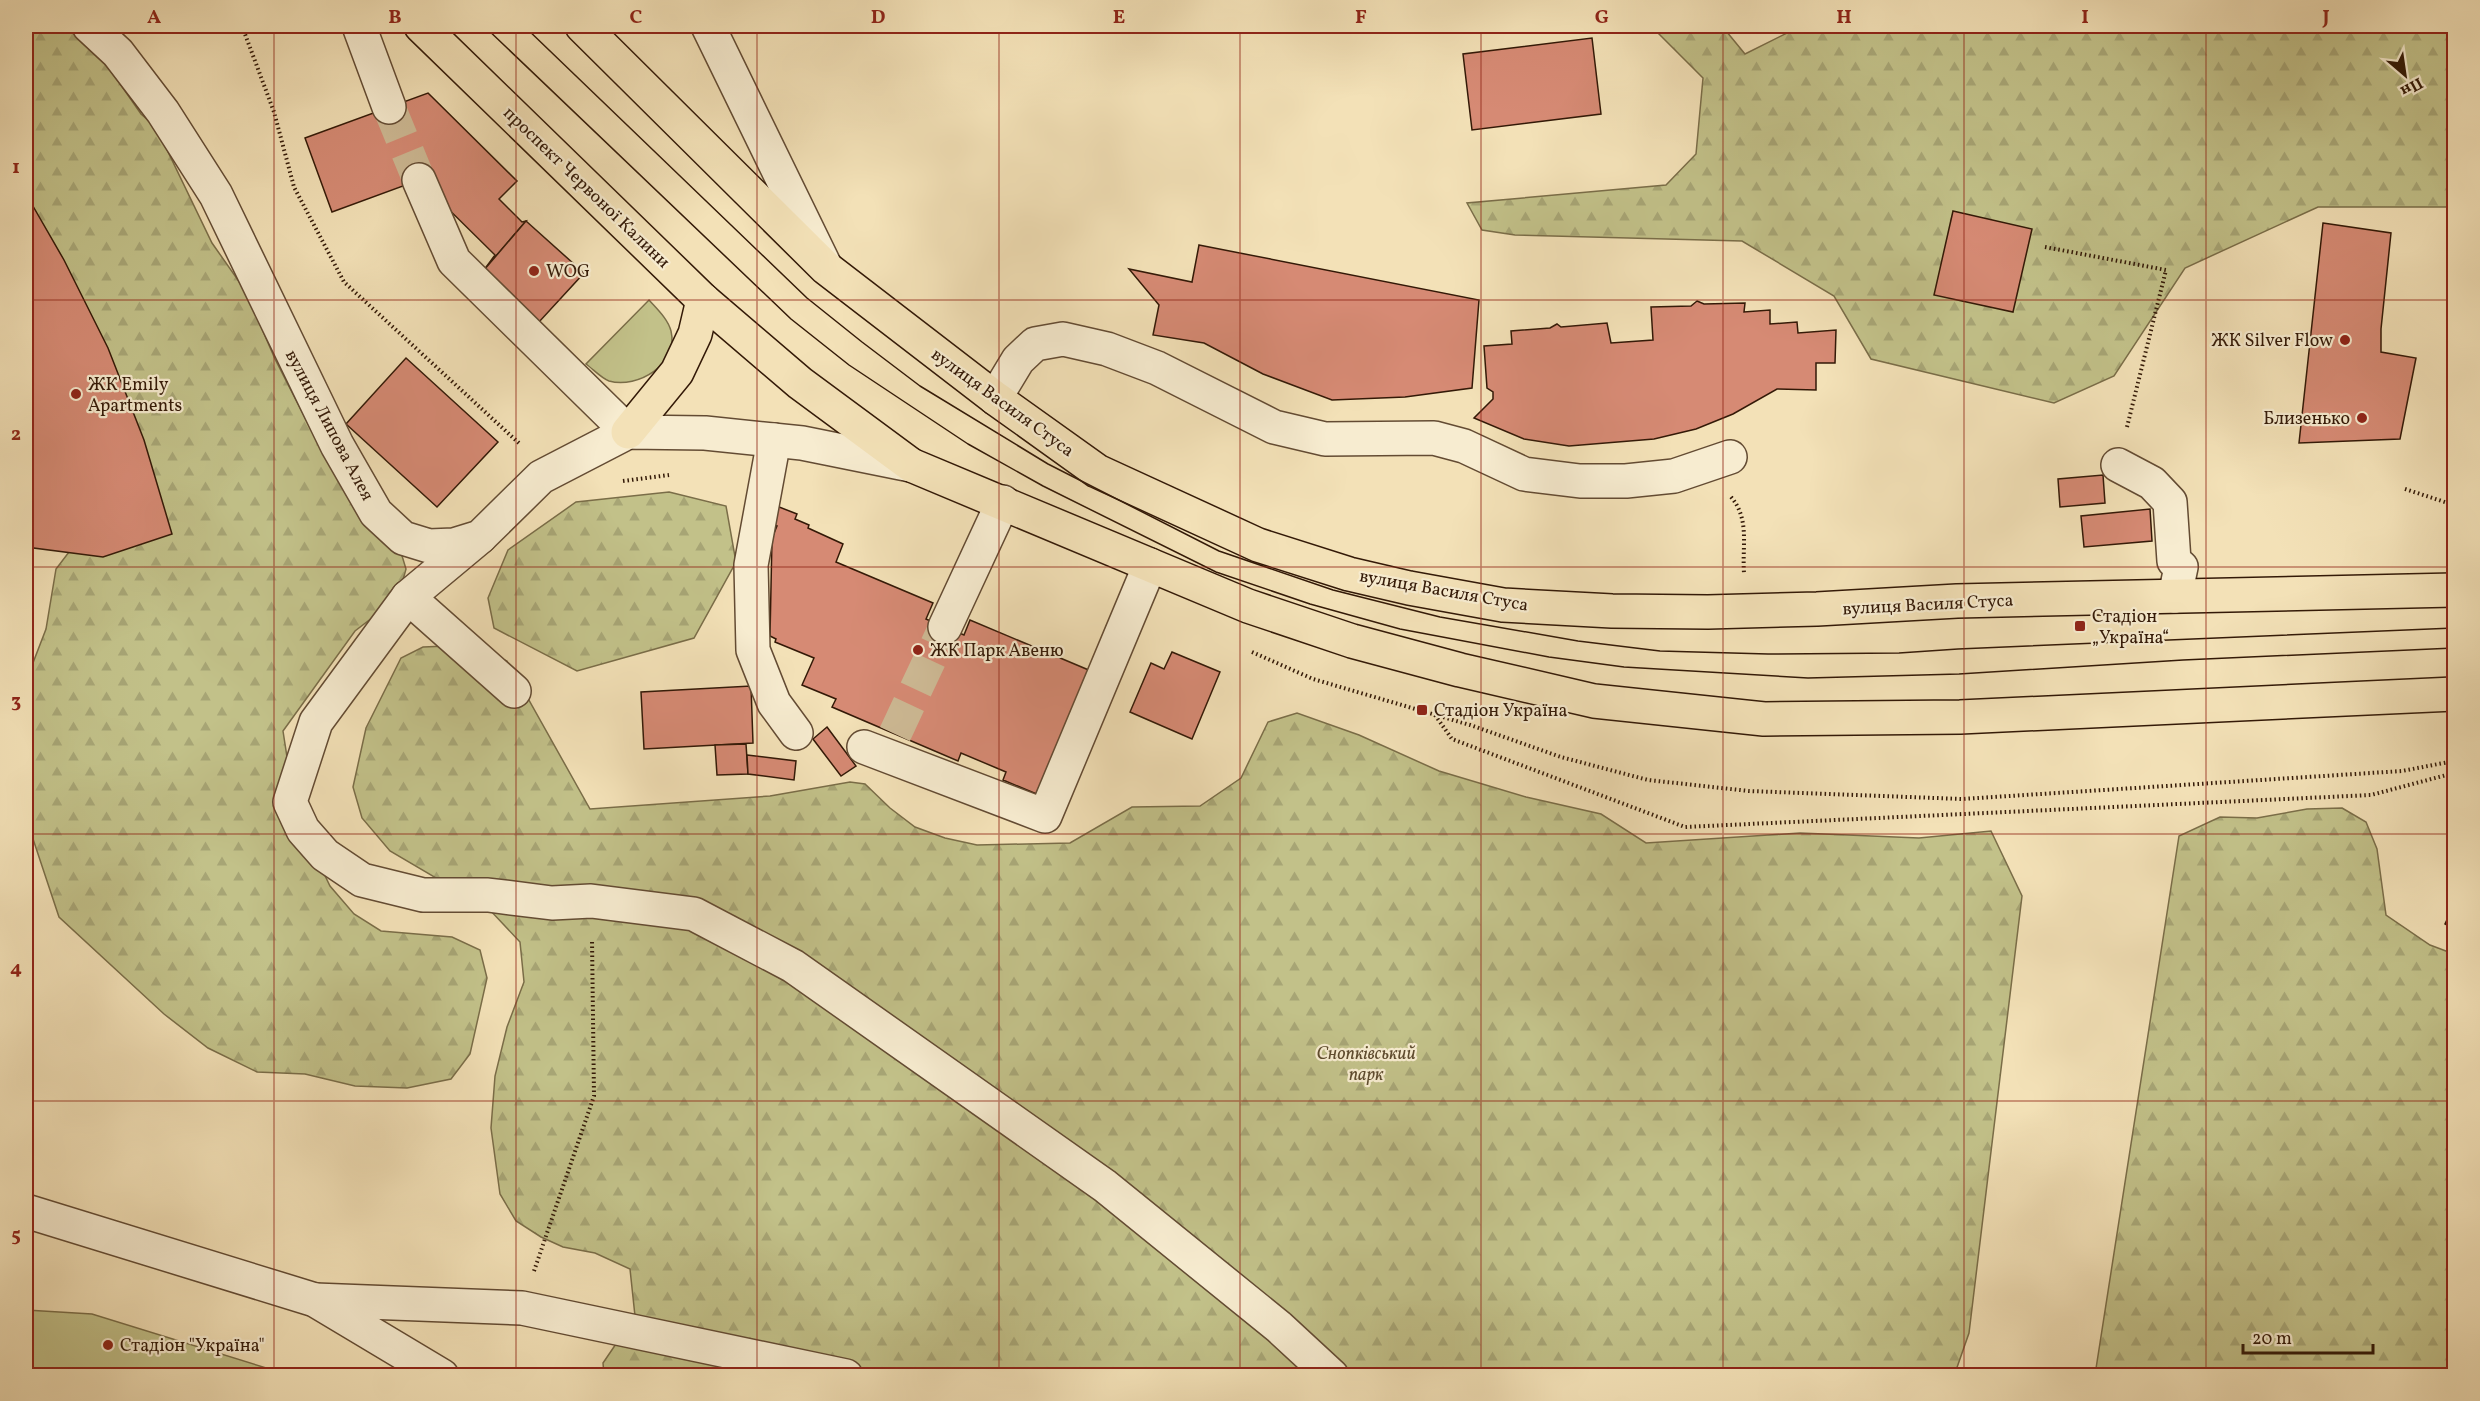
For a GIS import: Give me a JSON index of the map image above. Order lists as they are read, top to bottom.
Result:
{
  "streets": {
    "main road": ["проспект Червоної Калини", "вулиця Василя Стуса"],
    "street": ["вулиця Липова Алея"]
  },
  "crossings": [
    ["проспект Червоної Калини", "вулиця Липова Алея"]
  ],
  "parks": ["Снопківський парк"],
  "places": {
    "other": [
      "WOG",
      "ЖК Silver Flow",
      "ЖК Emily Apartments",
      "Близенько",
      "ЖК Парк Авеню",
      "Стадіон \"Україна\""
    ],
    "transit": ["Стадіон „Україна“", "Стадіон Україна"]
  },
  "scale_bar": "20 m",
  "north": "bottom right",
  "grid": {
    "columns": [
      "A",
      "B",
      "C",
      "D",
      "E",
      "F",
      "G",
      "H",
      "I",
      "J"
    ],
    "rows": [
      "1",
      "2",
      "3",
      "4",
      "5"
    ]
  }
}
